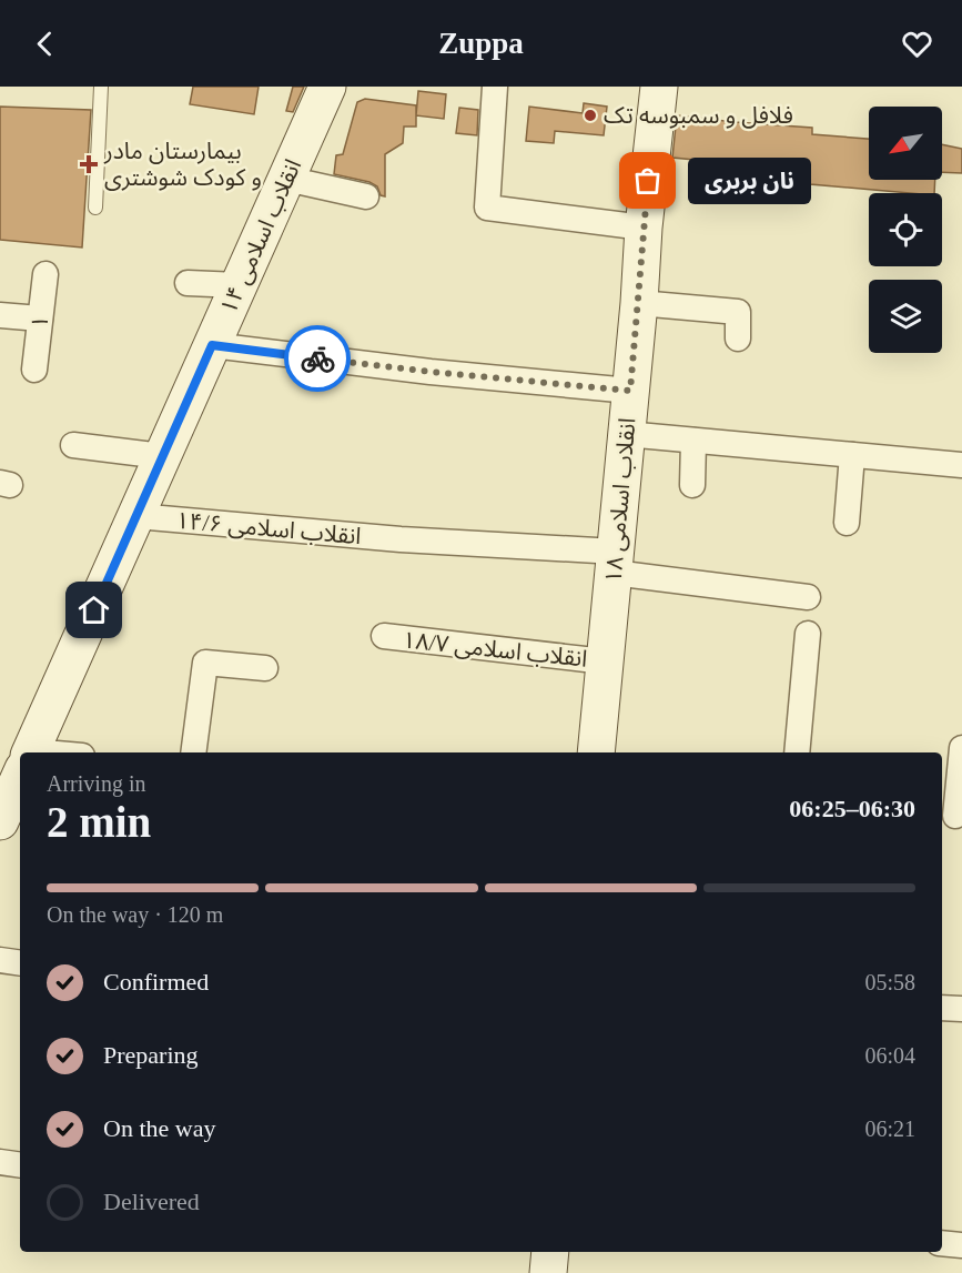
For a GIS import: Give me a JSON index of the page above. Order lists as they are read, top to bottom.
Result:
{
  "streets": {
    "street": [
      "۱۴ انقلاب اسلامی",
      "۱",
      "۱۸ انقلاب اسلامی",
      "۱۴/۶ انقلاب اسلامی",
      "۱۸/۷ انقلاب اسلامی"
    ]
  },
  "crossings": [
    ["۱۴ انقلاب اسلامی", "۱۴/۶ انقلاب اسلامی"],
    ["۱۸ انقلاب اسلامی", "۱۴/۶ انقلاب اسلامی"],
    ["۱۸ انقلاب اسلامی", "۱۸/۷ انقلاب اسلامی"]
  ],
  "places": {
    "other": ["فلافل و سمبوسه تک", "نان بربری"],
    "health": ["بیمارستان مادر و کودک شوشتری"]
  },
  "north": "bottom left",
  "page": {
    "header": "Zuppa",
    "bubble": "نان بربری",
    "heading": ["2 min", "Arriving in", "06:25–06:30"],
    "bar": "On the way · 120 m",
    "list": [
      ["Confirmed", "05:58"],
      ["Preparing", "06:04"],
      ["On the way", "06:21"],
      "Delivered"
    ]
  }
}
